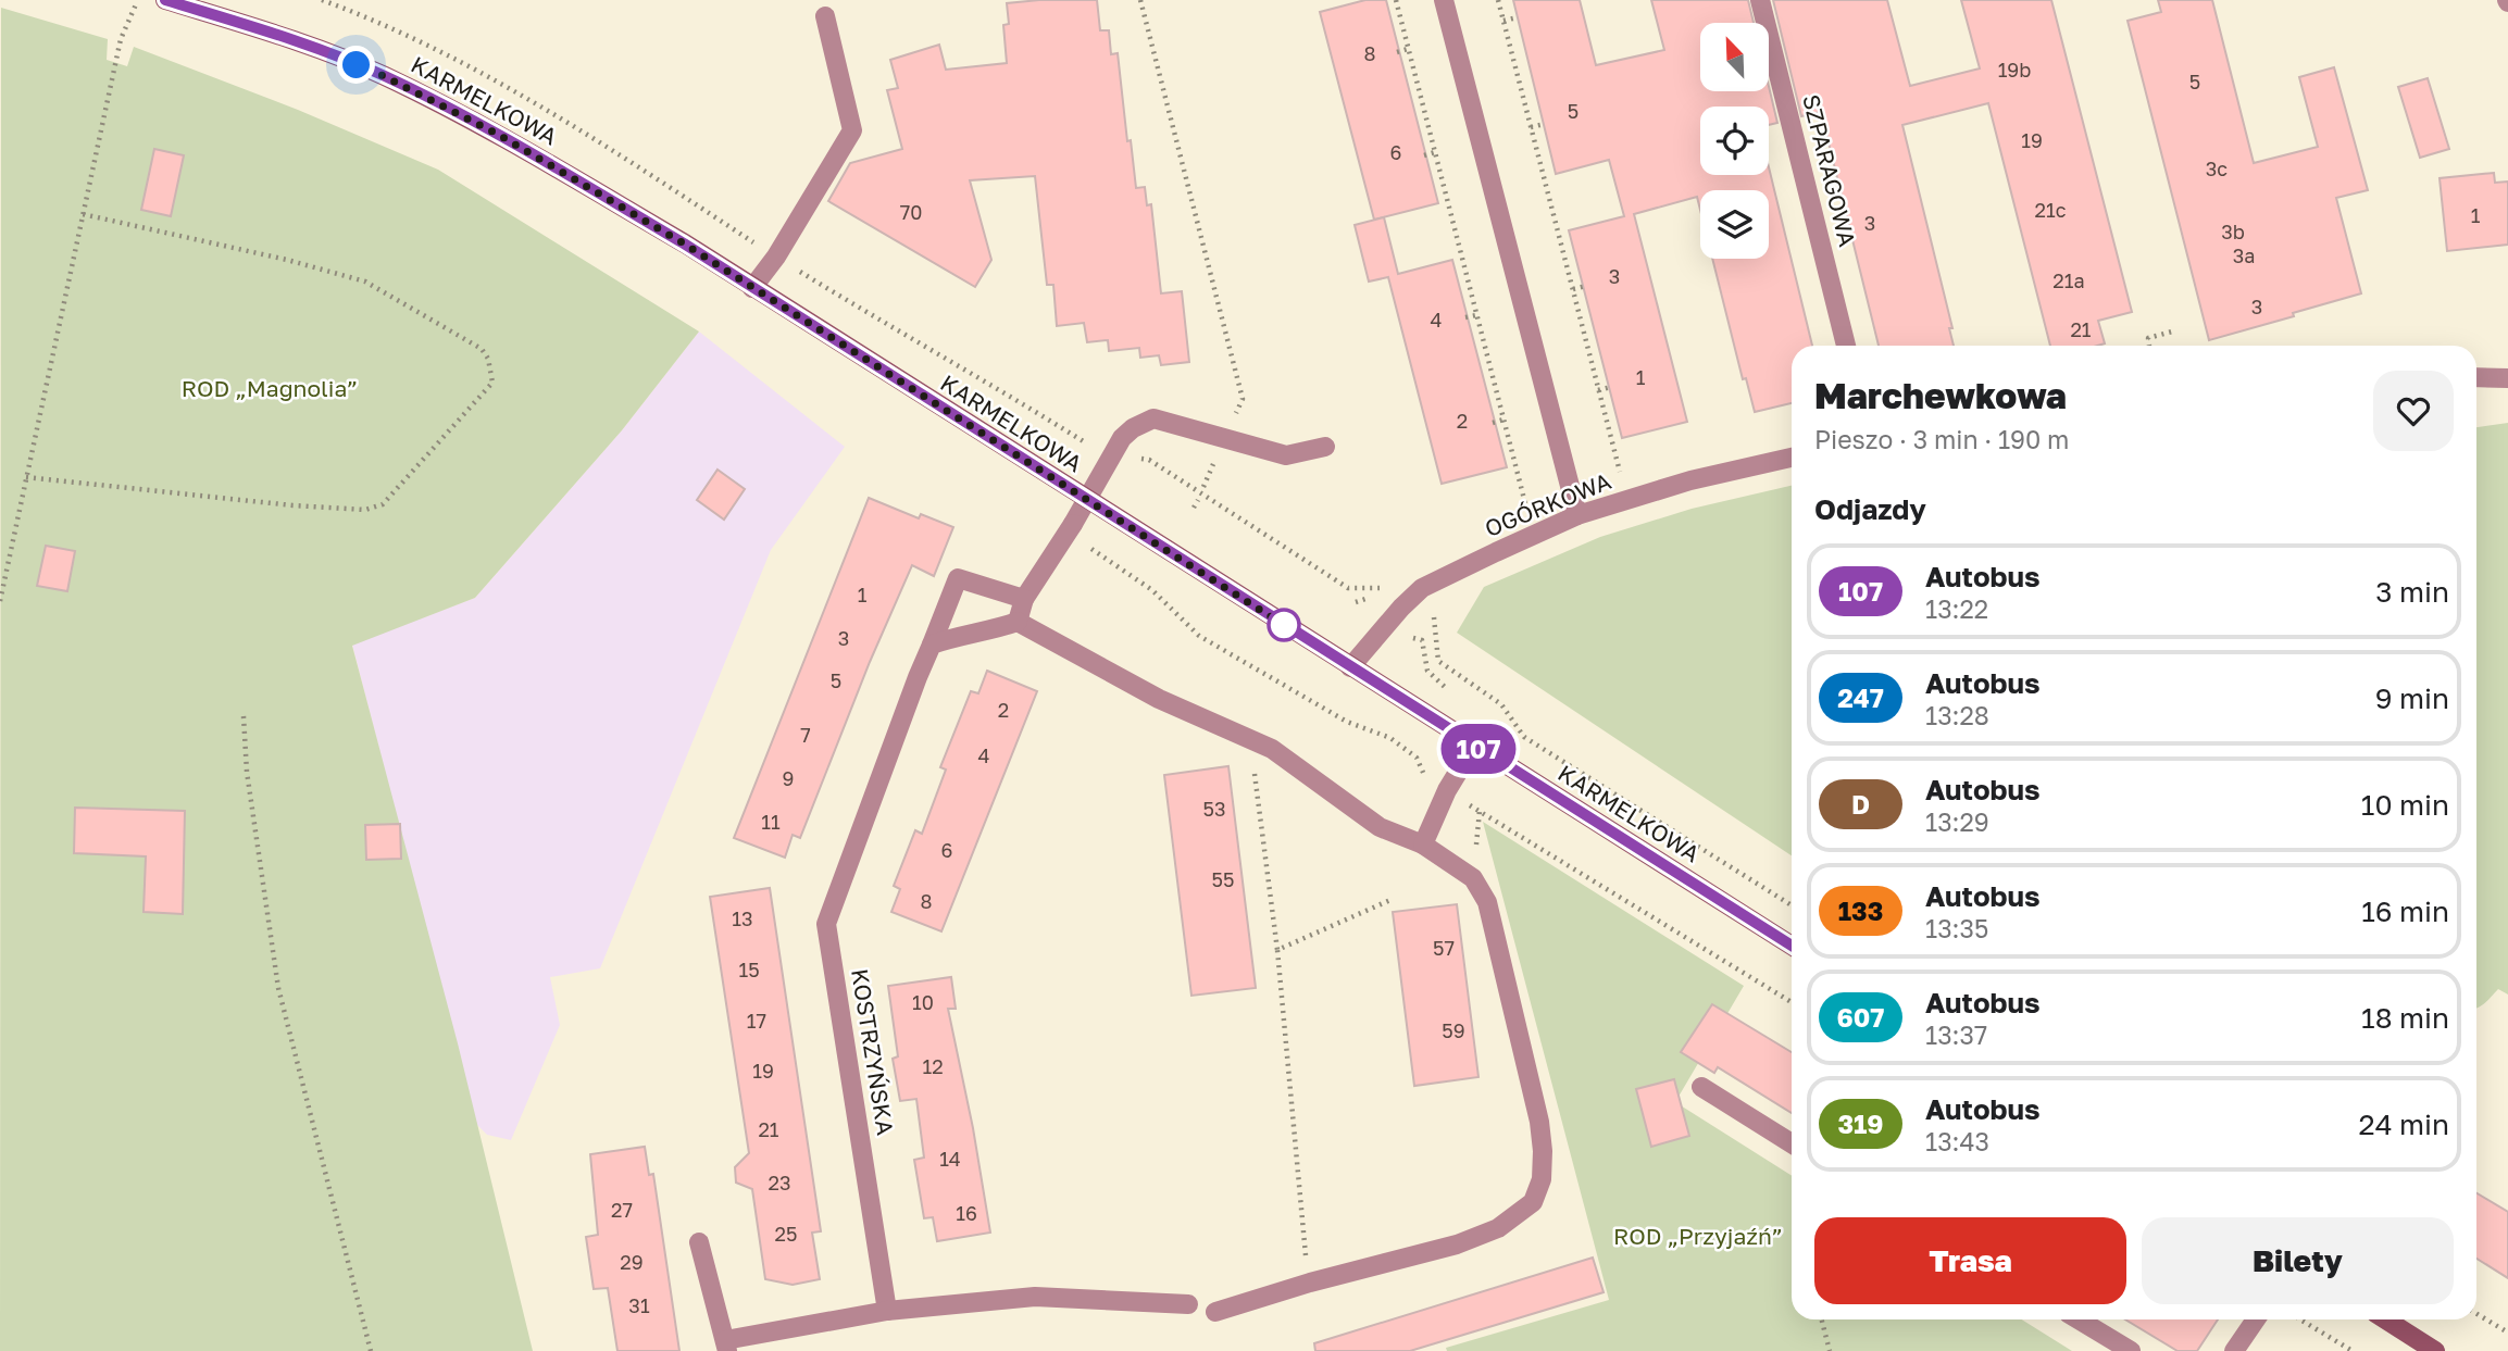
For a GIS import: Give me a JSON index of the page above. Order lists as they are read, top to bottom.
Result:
{
  "streets": {
    "street": [
      "KARMELKOWA",
      "SZPARAGOWA",
      "OGÓRKOWA",
      "KOSTRZYŃSKA"
    ]
  },
  "crossings": [
    ["KARMELKOWA", "OGÓRKOWA"]
  ],
  "parks": ["ROD „Magnolia”", "ROD „Przyjaźń”"],
  "lines": ["bus line 107"],
  "house_numbers": [
    "8",
    "19b",
    "5",
    "5",
    "19",
    "6",
    "3c",
    "21c",
    "70",
    "1",
    "3",
    "3b",
    "3a",
    "3",
    "21a",
    "3",
    "4",
    "21",
    "1",
    "2",
    "1",
    "3",
    "5",
    "2",
    "7",
    "4",
    "9",
    "53",
    "11",
    "6",
    "55",
    "8",
    "13",
    "57",
    "15",
    "10",
    "17",
    "59",
    "12",
    "19",
    "21",
    "14",
    "23",
    "27",
    "16",
    "25",
    "29",
    "31"
  ],
  "north": "top left",
  "page": {
    "on_map": "107",
    "heading": [
      ["Marchewkowa", "Pieszo · 3 min · 190 m"],
      "Odjazdy"
    ],
    "list": [
      {
        "mark": "107",
        "name": "Autobus",
        "note": "13:22",
        "value": "3 min"
      },
      {
        "mark": "247",
        "name": "Autobus",
        "note": "13:28",
        "value": "9 min"
      },
      {
        "mark": "D",
        "name": "Autobus",
        "note": "13:29",
        "value": "10 min"
      },
      {
        "mark": "133",
        "name": "Autobus",
        "note": "13:35",
        "value": "16 min"
      },
      {
        "mark": "607",
        "name": "Autobus",
        "note": "13:37",
        "value": "18 min"
      },
      {
        "mark": "319",
        "name": "Autobus",
        "note": "13:43",
        "value": "24 min"
      }
    ],
    "buttons": ["Trasa", "Bilety"]
  }
}
